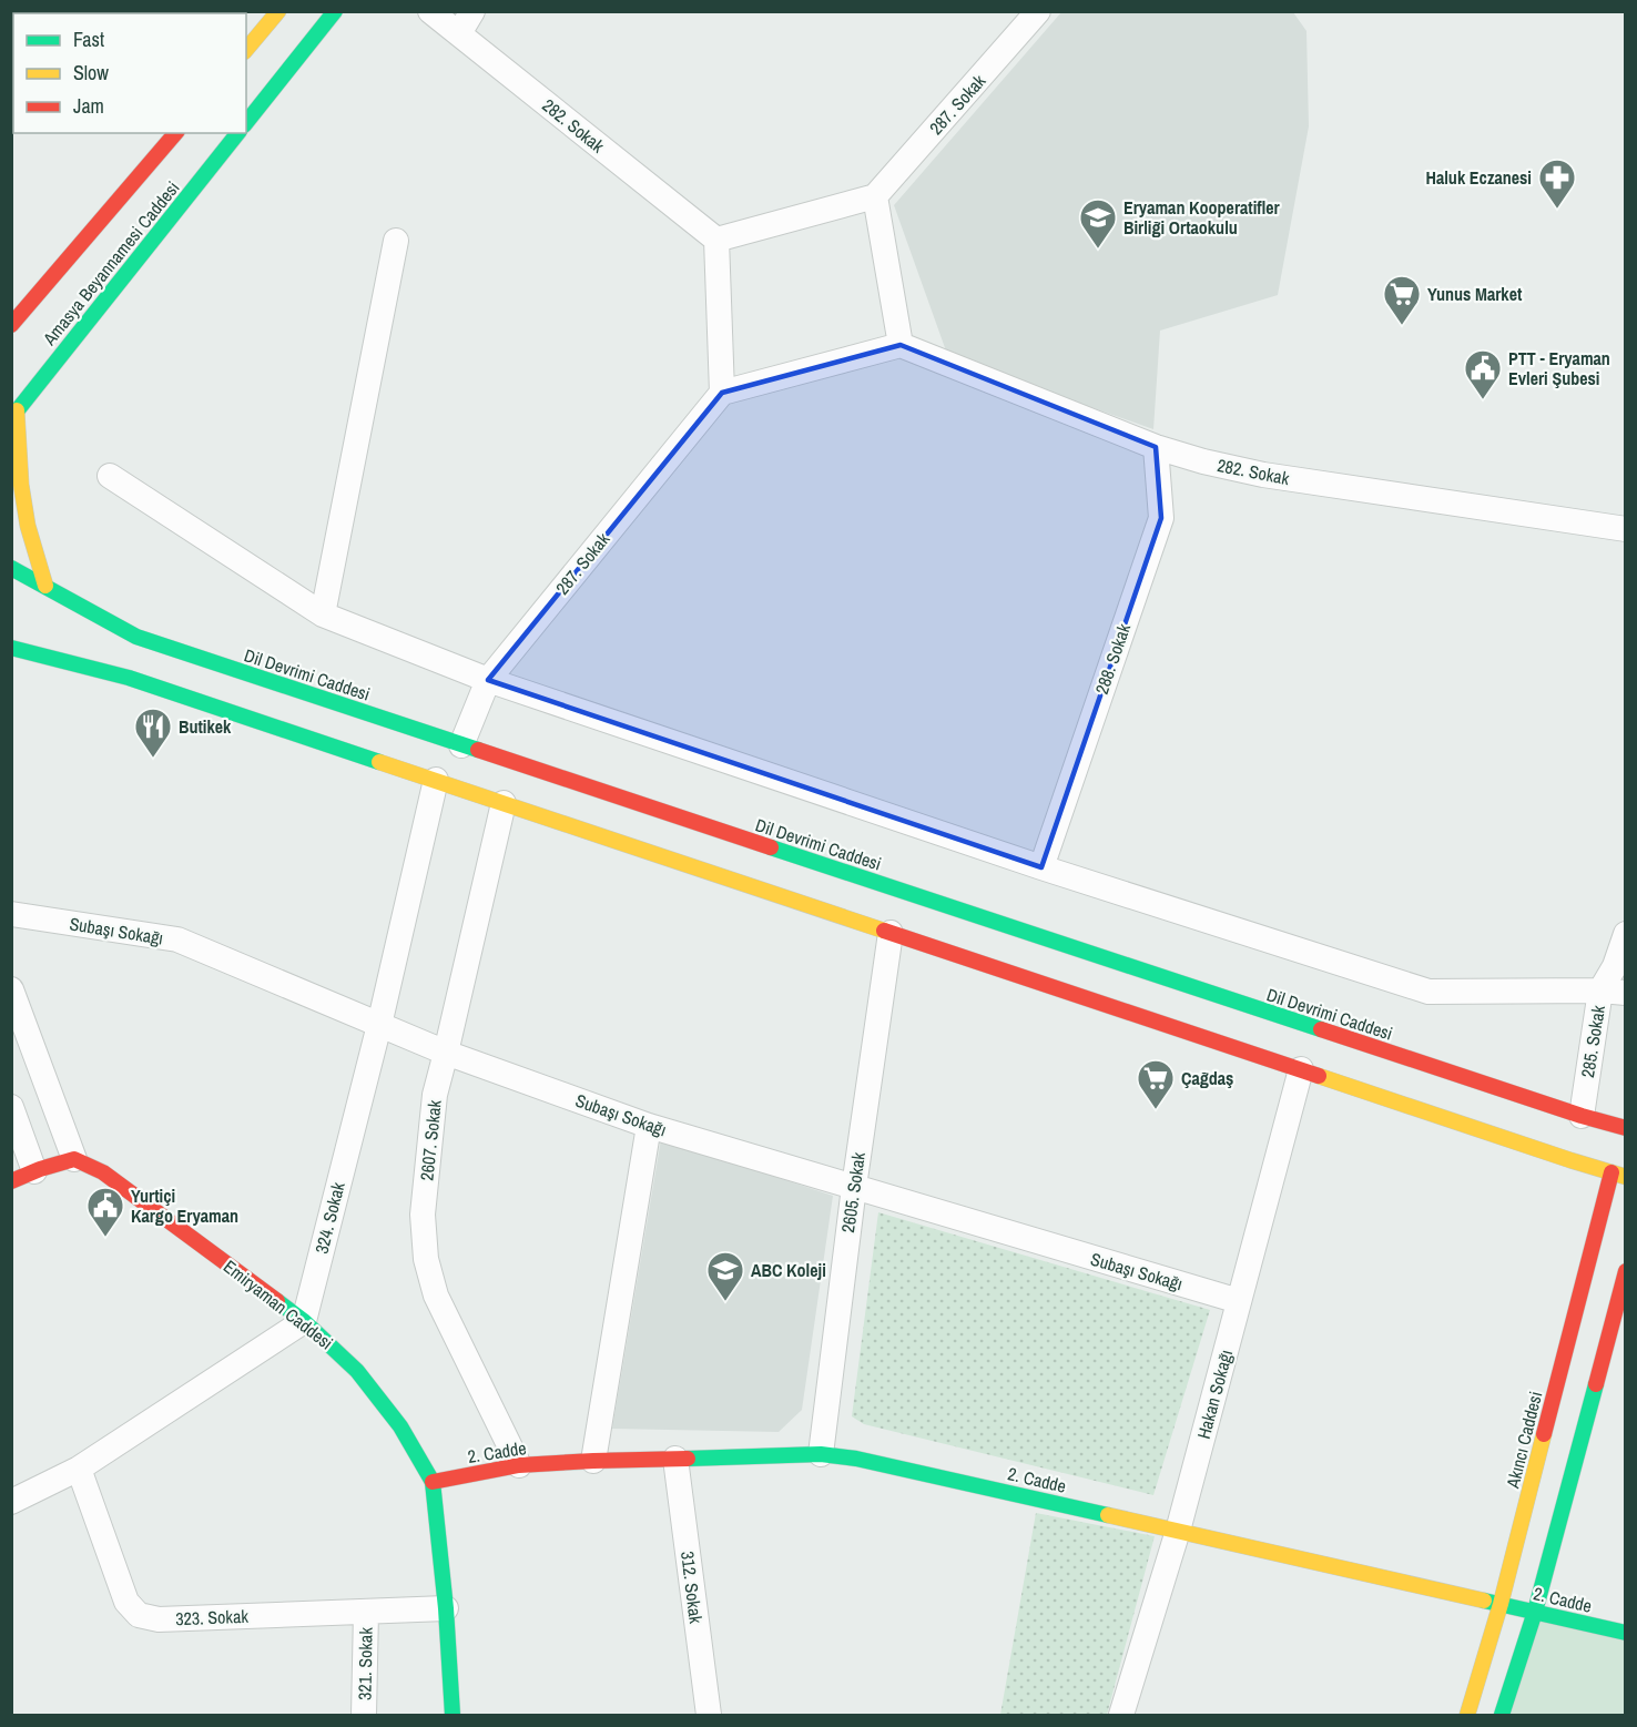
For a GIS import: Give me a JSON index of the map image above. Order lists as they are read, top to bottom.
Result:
{
  "streets": {
    "main road": [
      "Amasya Beyannamesi Caddesi",
      "Dil Devrimi Caddesi",
      "Emiryaman Caddesi",
      "Akıncı Caddesi",
      "2. Cadde"
    ],
    "street": [
      "287. Sokak",
      "282. Sokak",
      "288. Sokak",
      "Subaşı Sokağı",
      "285. Sokak",
      "2607. Sokak",
      "2605. Sokak",
      "324. Sokak",
      "Hakan Sokağı",
      "312. Sokak",
      "323. Sokak",
      "321. Sokak"
    ]
  },
  "crossings": [
    ["287. Sokak", "Dil Devrimi Caddesi"],
    ["282. Sokak", "288. Sokak"],
    ["Dil Devrimi Caddesi", "285. Sokak"],
    ["Subaşı Sokağı", "2607. Sokak"],
    ["Subaşı Sokağı", "2605. Sokak"],
    ["Subaşı Sokağı", "324. Sokak"],
    ["Subaşı Sokağı", "Hakan Sokağı"],
    ["2607. Sokak", "2. Cadde"],
    ["2605. Sokak", "2. Cadde"],
    ["324. Sokak", "Emiryaman Caddesi"],
    ["Emiryaman Caddesi", "2. Cadde"],
    ["Emiryaman Caddesi", "323. Sokak"],
    ["Hakan Sokağı", "2. Cadde"],
    ["Akıncı Caddesi", "2. Cadde"],
    ["2. Cadde", "312. Sokak"],
    ["323. Sokak", "321. Sokak"]
  ],
  "places": {
    "pharmacy": ["Haluk Eczanesi"],
    "school or university": ["Eryaman Kooperatifler Birliği Ortaokulu", "ABC Koleji"],
    "supermarket": ["Yunus Market", "Çağdaş"],
    "public building": ["PTT - Eryaman Evleri Şubesi", "Yurtiçi Kargo Eryaman"],
    "restaurant": ["Butikek"]
  },
  "legend": ["Fast", "Slow", "Jam"]
}
